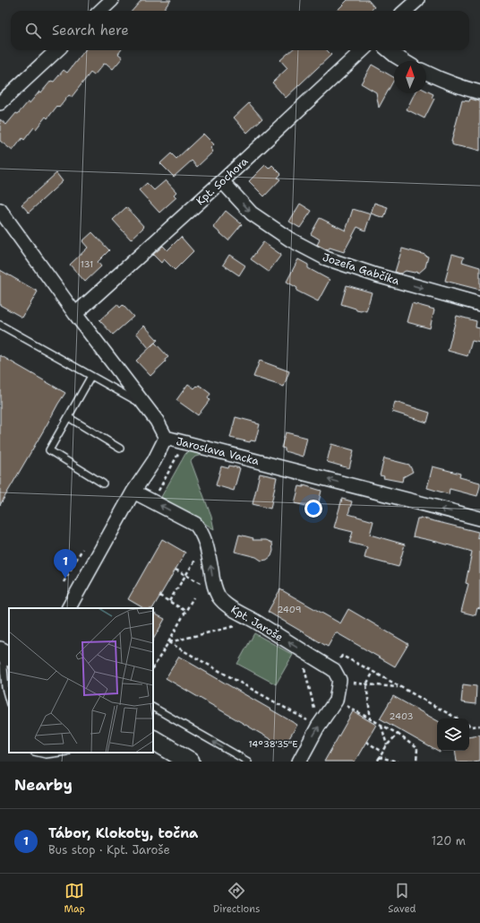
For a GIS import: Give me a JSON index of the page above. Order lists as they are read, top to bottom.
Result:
{
  "streets": {
    "street": [
      "Kpt. Sochora",
      "Jozefa Gabčíka",
      "Jaroslava Vacka",
      "Kpt. Jaroše"
    ]
  },
  "crossings": [
    ["Kpt. Sochora", "Jozefa Gabčíka"],
    ["Kpt. Sochora", "Jaroslava Vacka"]
  ],
  "one_way": ["Jozefa Gabčíka", "Jaroslava Vacka", "Kpt. Jaroše"],
  "house_numbers": ["131", "2409", "2403"],
  "north": "top",
  "page": {
    "search": "Search here",
    "pins": "1",
    "heading": "Nearby",
    "list": [
      {
        "mark": "1",
        "name": "Tábor, Klokoty, točna",
        "note": "Bus stop · Kpt. Jaroše",
        "value": "120 m"
      }
    ],
    "nav": ["Map", "Directions", "Saved"]
  },
  "coordinates": ["14°38'35\"E"]
}
